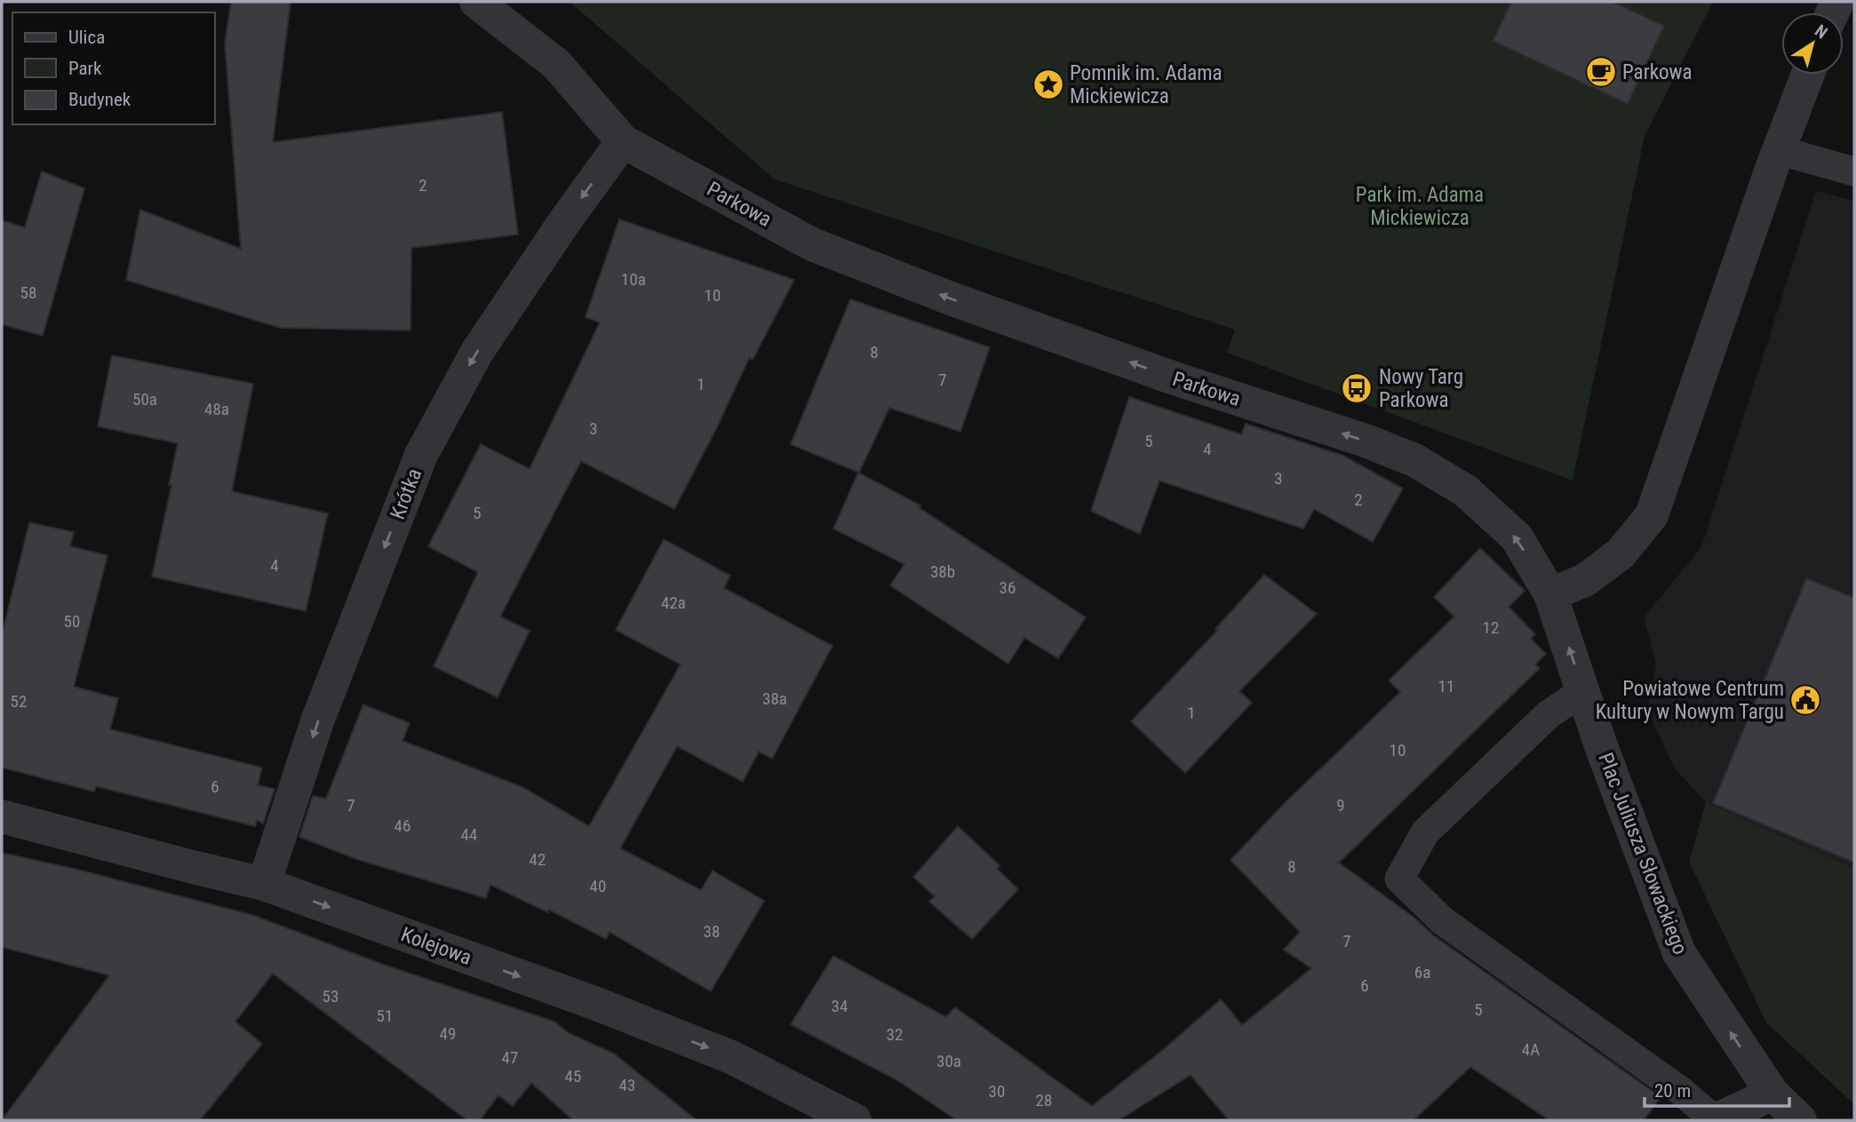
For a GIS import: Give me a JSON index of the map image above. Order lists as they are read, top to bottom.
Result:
{
  "streets": {
    "street": [
      "Parkowa",
      "Krótka",
      "Plac Juliusza Słowackiego",
      "Kolejowa"
    ]
  },
  "crossings": [
    ["Parkowa", "Krótka"],
    ["Parkowa", "Plac Juliusza Słowackiego"],
    ["Krótka", "Kolejowa"]
  ],
  "one_way": [
    "Parkowa",
    "Krótka",
    "Plac Juliusza Słowackiego",
    "Kolejowa"
  ],
  "parks": ["Park im. Adama Mickiewicza"],
  "places": {
    "cafe": ["Parkowa"],
    "place": ["Pomnik im. Adama Mickiewicza"],
    "bus stop": ["Nowy Targ Parkowa"],
    "public building": ["Powiatowe Centrum Kultury w Nowym Targu"]
  },
  "house_numbers": [
    "2",
    "10a",
    "58",
    "10",
    "8",
    "7",
    "1",
    "50a",
    "48a",
    "3",
    "5",
    "4",
    "3",
    "2",
    "5",
    "4",
    "38b",
    "36",
    "42a",
    "50",
    "12",
    "11",
    "38a",
    "52",
    "1",
    "10",
    "6",
    "7",
    "9",
    "46",
    "44",
    "42",
    "8",
    "40",
    "38",
    "7",
    "6a",
    "6",
    "53",
    "34",
    "5",
    "51",
    "49",
    "32",
    "4A",
    "47",
    "30a",
    "45",
    "43",
    "30",
    "28"
  ],
  "legend": ["Ulica", "Park", "Budynek"],
  "scale_bar": "20 m",
  "north": "top right"
}
